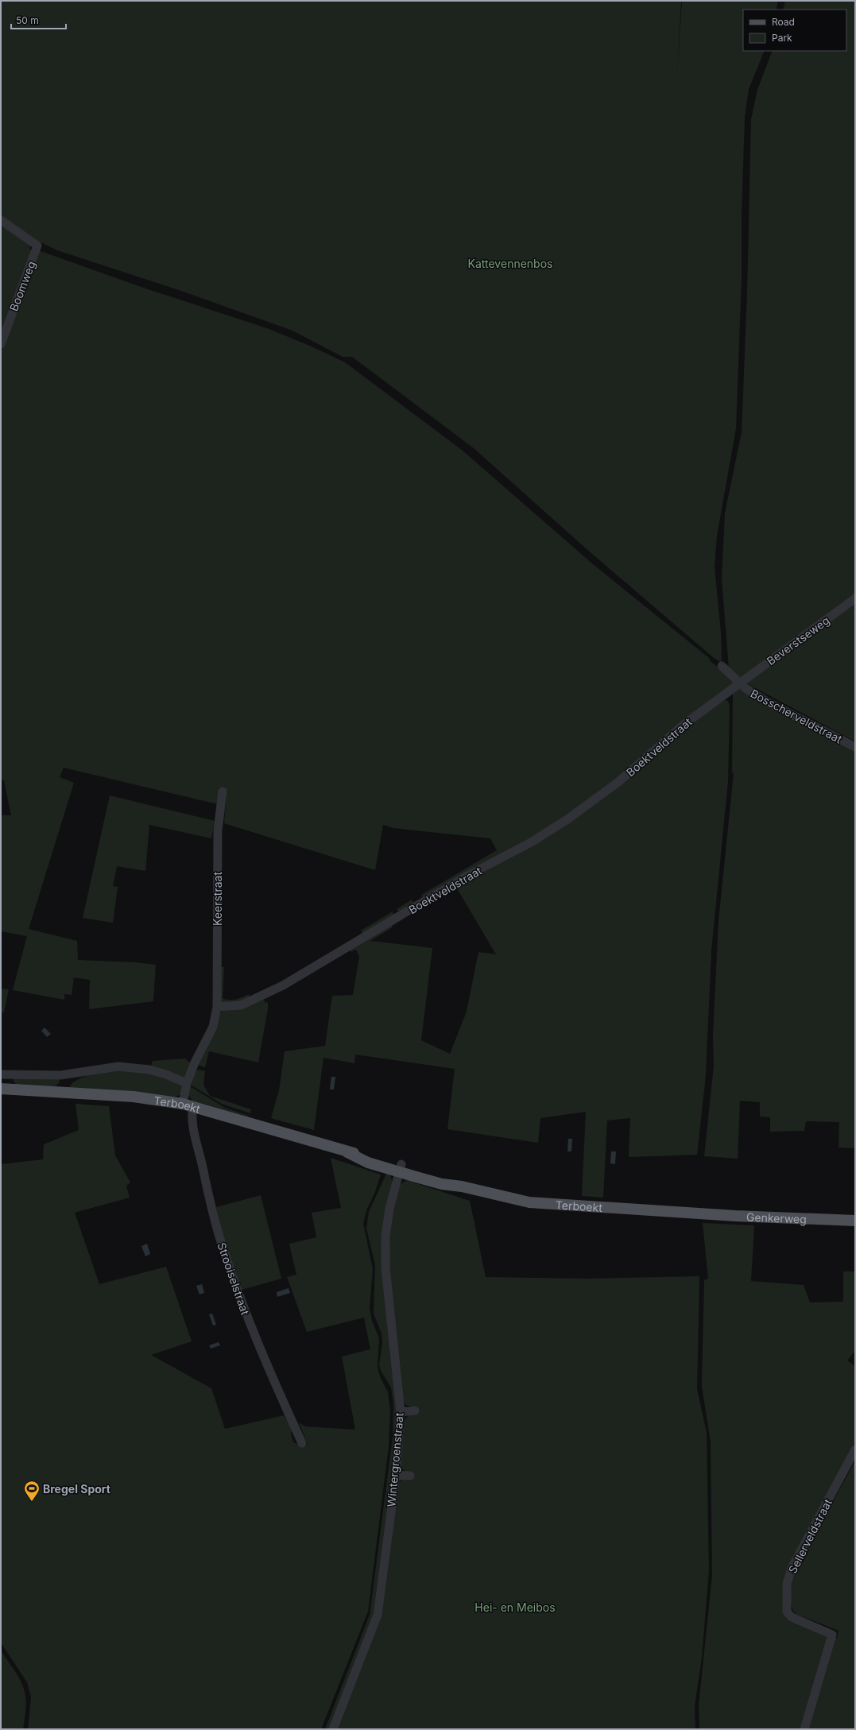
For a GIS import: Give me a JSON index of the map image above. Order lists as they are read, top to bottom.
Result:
{
  "streets": {
    "main road": ["Terboekt", "Genkerweg"],
    "street": [
      "Boomweg",
      "Beverstseweg",
      "Bosscherveldstraat",
      "Boektveldstraat",
      "Keerstraat",
      "Strooiselstraat",
      "Wintergroenstraat",
      "Sellerveldstraat"
    ]
  },
  "crossings": [
    ["Beverstseweg", "Bosscherveldstraat"],
    ["Beverstseweg", "Boektveldstraat"],
    ["Bosscherveldstraat", "Boektveldstraat"],
    ["Boektveldstraat", "Keerstraat"],
    ["Terboekt", "Genkerweg"],
    ["Terboekt", "Strooiselstraat"],
    ["Terboekt", "Wintergroenstraat"]
  ],
  "parks": ["Kattevennenbos", "Hei- en Meibos"],
  "places": {
    "sports": ["Bregel Sport"]
  },
  "legend": ["Road", "Park"],
  "scale_bar": "50 m"
}
